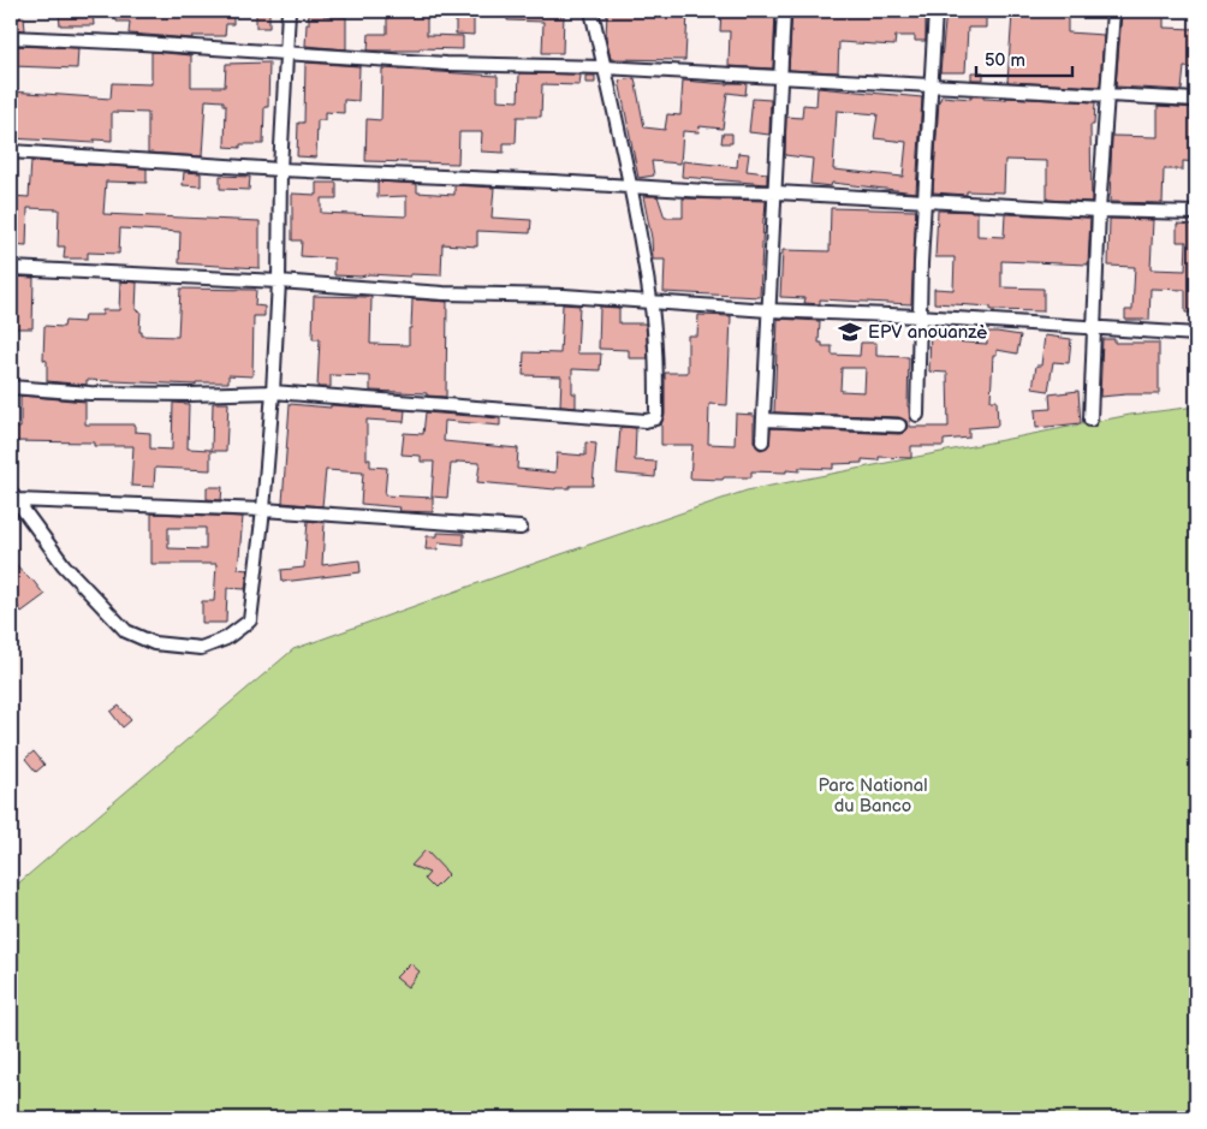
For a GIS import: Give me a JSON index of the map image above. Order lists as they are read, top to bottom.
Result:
{
  "parks": ["Parc National du Banco"],
  "places": {
    "school or university": ["EPV anouanzè"]
  },
  "scale_bar": "50 m"
}
